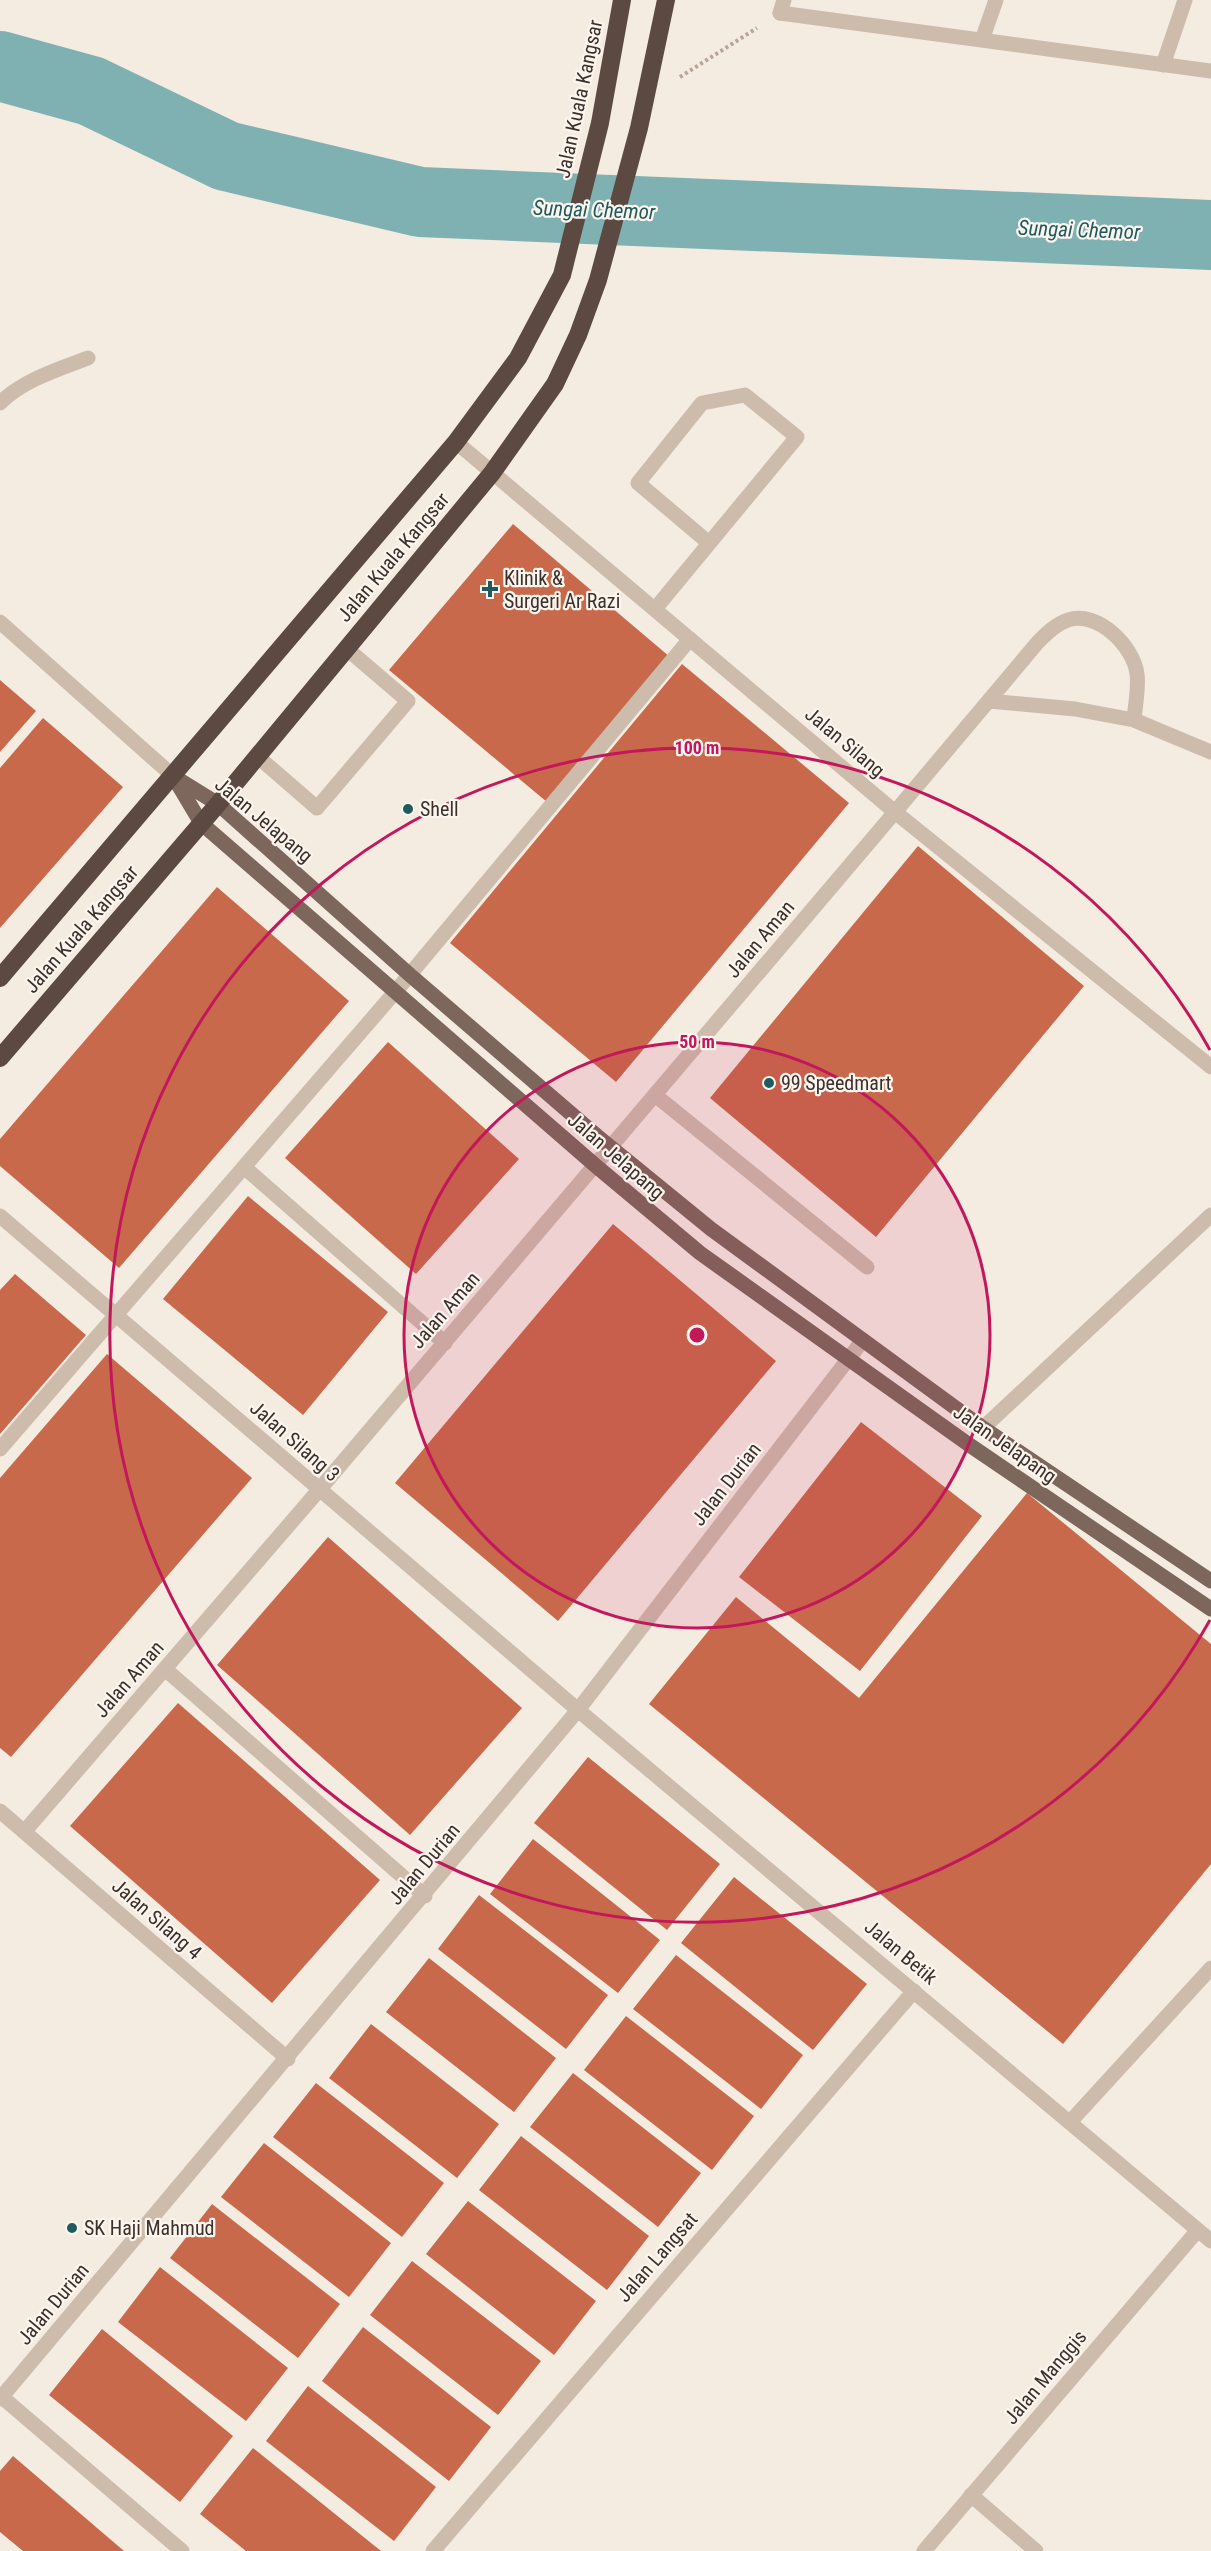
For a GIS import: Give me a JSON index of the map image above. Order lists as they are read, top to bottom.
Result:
{
  "streets": {
    "highway": ["Jalan Kuala Kangsar"],
    "main road": ["Jalan Jelapang"],
    "street": [
      "Jalan Silang",
      "Jalan Aman",
      "Jalan Silang 3",
      "Jalan Durian",
      "Jalan Silang 4",
      "Jalan Betik",
      "Jalan Langsat",
      "Jalan Manggis"
    ]
  },
  "crossings": [
    ["Jalan Kuala Kangsar", "Jalan Silang"],
    ["Jalan Kuala Kangsar", "Jalan Jelapang"],
    ["Jalan Silang", "Jalan Aman"],
    ["Jalan Jelapang", "Jalan Aman"],
    ["Jalan Jelapang", "Jalan Durian"],
    ["Jalan Aman", "Jalan Silang 3"],
    ["Jalan Aman", "Jalan Silang 4"],
    ["Jalan Silang 3", "Jalan Betik"],
    ["Jalan Durian", "Jalan Silang 4"],
    ["Jalan Durian", "Jalan Betik"],
    ["Jalan Betik", "Jalan Langsat"],
    ["Jalan Betik", "Jalan Manggis"]
  ],
  "water": ["Sungai Chemor"],
  "places": {
    "health": ["Klinik & Surgeri Ar Razi"],
    "other": ["Shell", "99 Speedmart", "SK Haji Mahmud"]
  },
  "rings": ["100 m", "50 m"]
}
